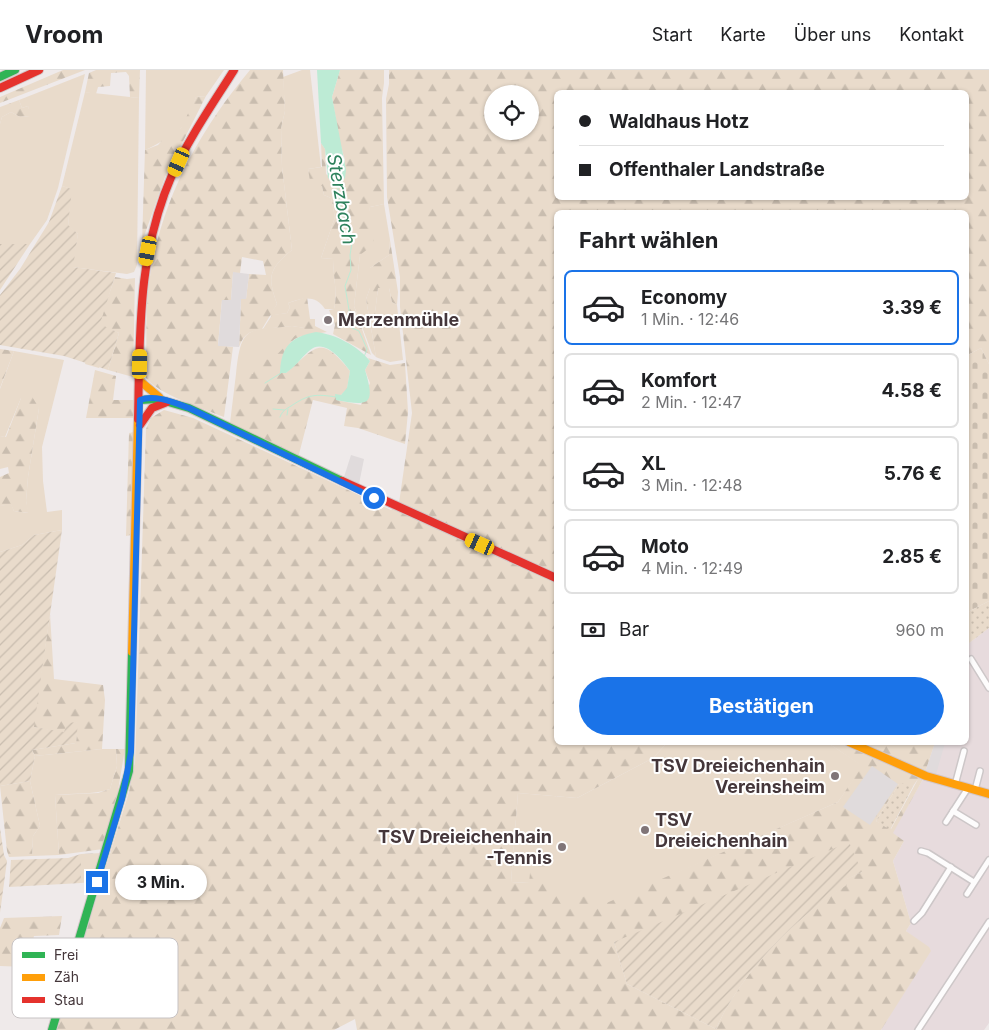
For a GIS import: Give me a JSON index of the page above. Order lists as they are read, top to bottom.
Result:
{
  "water": ["Sterzbach"],
  "places": [
    "Merzenmühle",
    "TSV Dreieichenhain Vereinsheim",
    "TSV Dreieichenhain",
    "TSV Dreieichenhain -Tennis"
  ],
  "legend": ["Frei", "Zäh", "Stau"],
  "page": {
    "header": "Vroom",
    "nav": [
      "Start",
      "Karte",
      "Über uns",
      "Kontakt"
    ],
    "banner": ["Waldhaus Hotz", "Offenthaler Landstraße"],
    "heading": "Fahrt wählen",
    "list": [
      {
        "name": "Economy",
        "note": "1 Min. · 12:46",
        "value": "3.39 €"
      },
      {
        "name": "Komfort",
        "note": "2 Min. · 12:47",
        "value": "4.58 €"
      },
      {
        "name": "XL",
        "note": "3 Min. · 12:48",
        "value": "5.76 €"
      },
      {
        "name": "Moto",
        "note": "4 Min. · 12:49",
        "value": "2.85 €"
      }
    ],
    "pay": ["Bar", "960 m"],
    "buttons": "Bestätigen",
    "bubble": "3 Min."
  }
}
